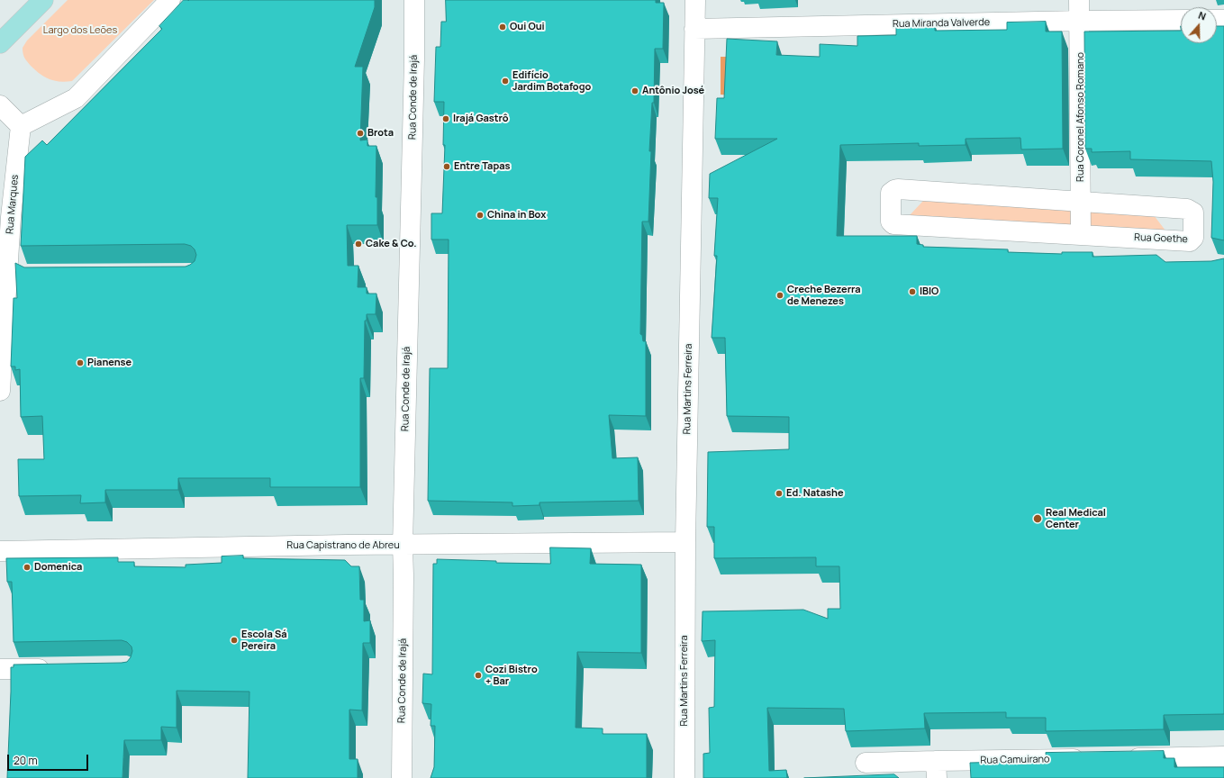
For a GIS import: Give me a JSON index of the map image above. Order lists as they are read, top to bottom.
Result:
{
  "streets": {
    "street": [
      "Rua Miranda Valverde",
      "Rua Conde de Irajá",
      "Rua Coronel Afonso Romano",
      "Rua Marques",
      "Rua Goethe",
      "Rua Martins Ferreira",
      "Rua Capistrano de Abreu",
      "Rua Camuirano"
    ]
  },
  "crossings": [
    ["Rua Miranda Valverde", "Rua Coronel Afonso Romano"],
    ["Rua Miranda Valverde", "Rua Martins Ferreira"],
    ["Rua Conde de Irajá", "Rua Capistrano de Abreu"],
    ["Rua Coronel Afonso Romano", "Rua Goethe"],
    ["Rua Martins Ferreira", "Rua Capistrano de Abreu"]
  ],
  "parks": ["Largo dos Leões"],
  "places": [
    "Oui Oui",
    "Edifício Jardim Botafogo",
    "Antônio José",
    "Irajá Gastrô",
    "Brota",
    "Entre Tapas",
    "China in Box",
    "Cake & Co.",
    "IBIO",
    "Creche Bezerra de Menezes",
    "Pianense",
    "Ed. Natashe",
    "Real Medical Center",
    "Domenica",
    "Escola Sá Pereira",
    "Cozi Bistro + Bar"
  ],
  "scale_bar": "20 m",
  "north": "top"
}
